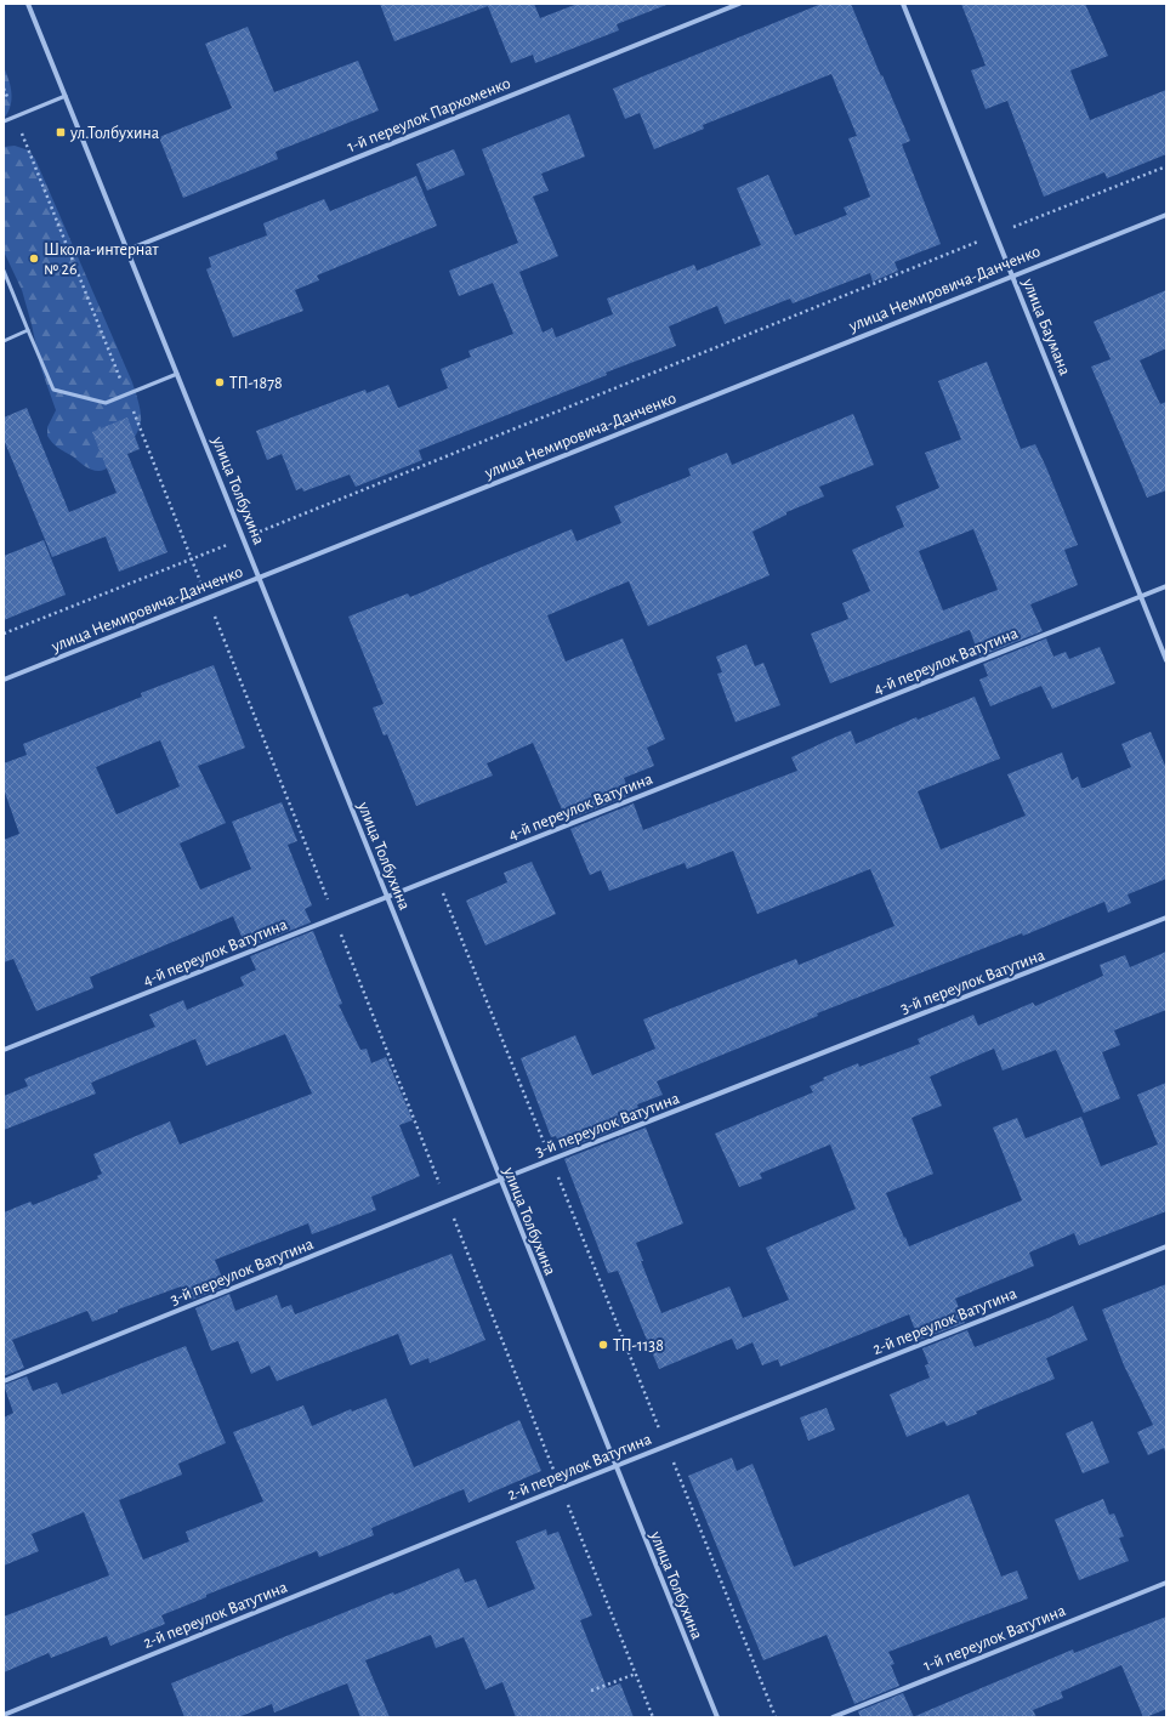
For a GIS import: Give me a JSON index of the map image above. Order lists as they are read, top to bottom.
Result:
{
  "streets": {
    "street": [
      "1-й переулок Пархоменко",
      "улица Немировича-Данченко",
      "улица Баумана",
      "улица Толбухина",
      "4-й переулок Ватутина",
      "3-й переулок Ватутина",
      "2-й переулок Ватутина",
      "1-й переулок Ватутина"
    ]
  },
  "crossings": [
    ["1-й переулок Пархоменко", "улица Толбухина"],
    ["улица Немировича-Данченко", "улица Баумана"],
    ["улица Немировича-Данченко", "улица Толбухина"],
    ["улица Баумана", "4-й переулок Ватутина"],
    ["улица Толбухина", "4-й переулок Ватутина"],
    ["улица Толбухина", "3-й переулок Ватутина"],
    ["улица Толбухина", "2-й переулок Ватутина"]
  ],
  "places": {
    "transit": ["ул.Толбухина"],
    "other": ["Школа-интернат № 26", "ТП-1878", "ТП-1138"]
  }
}
